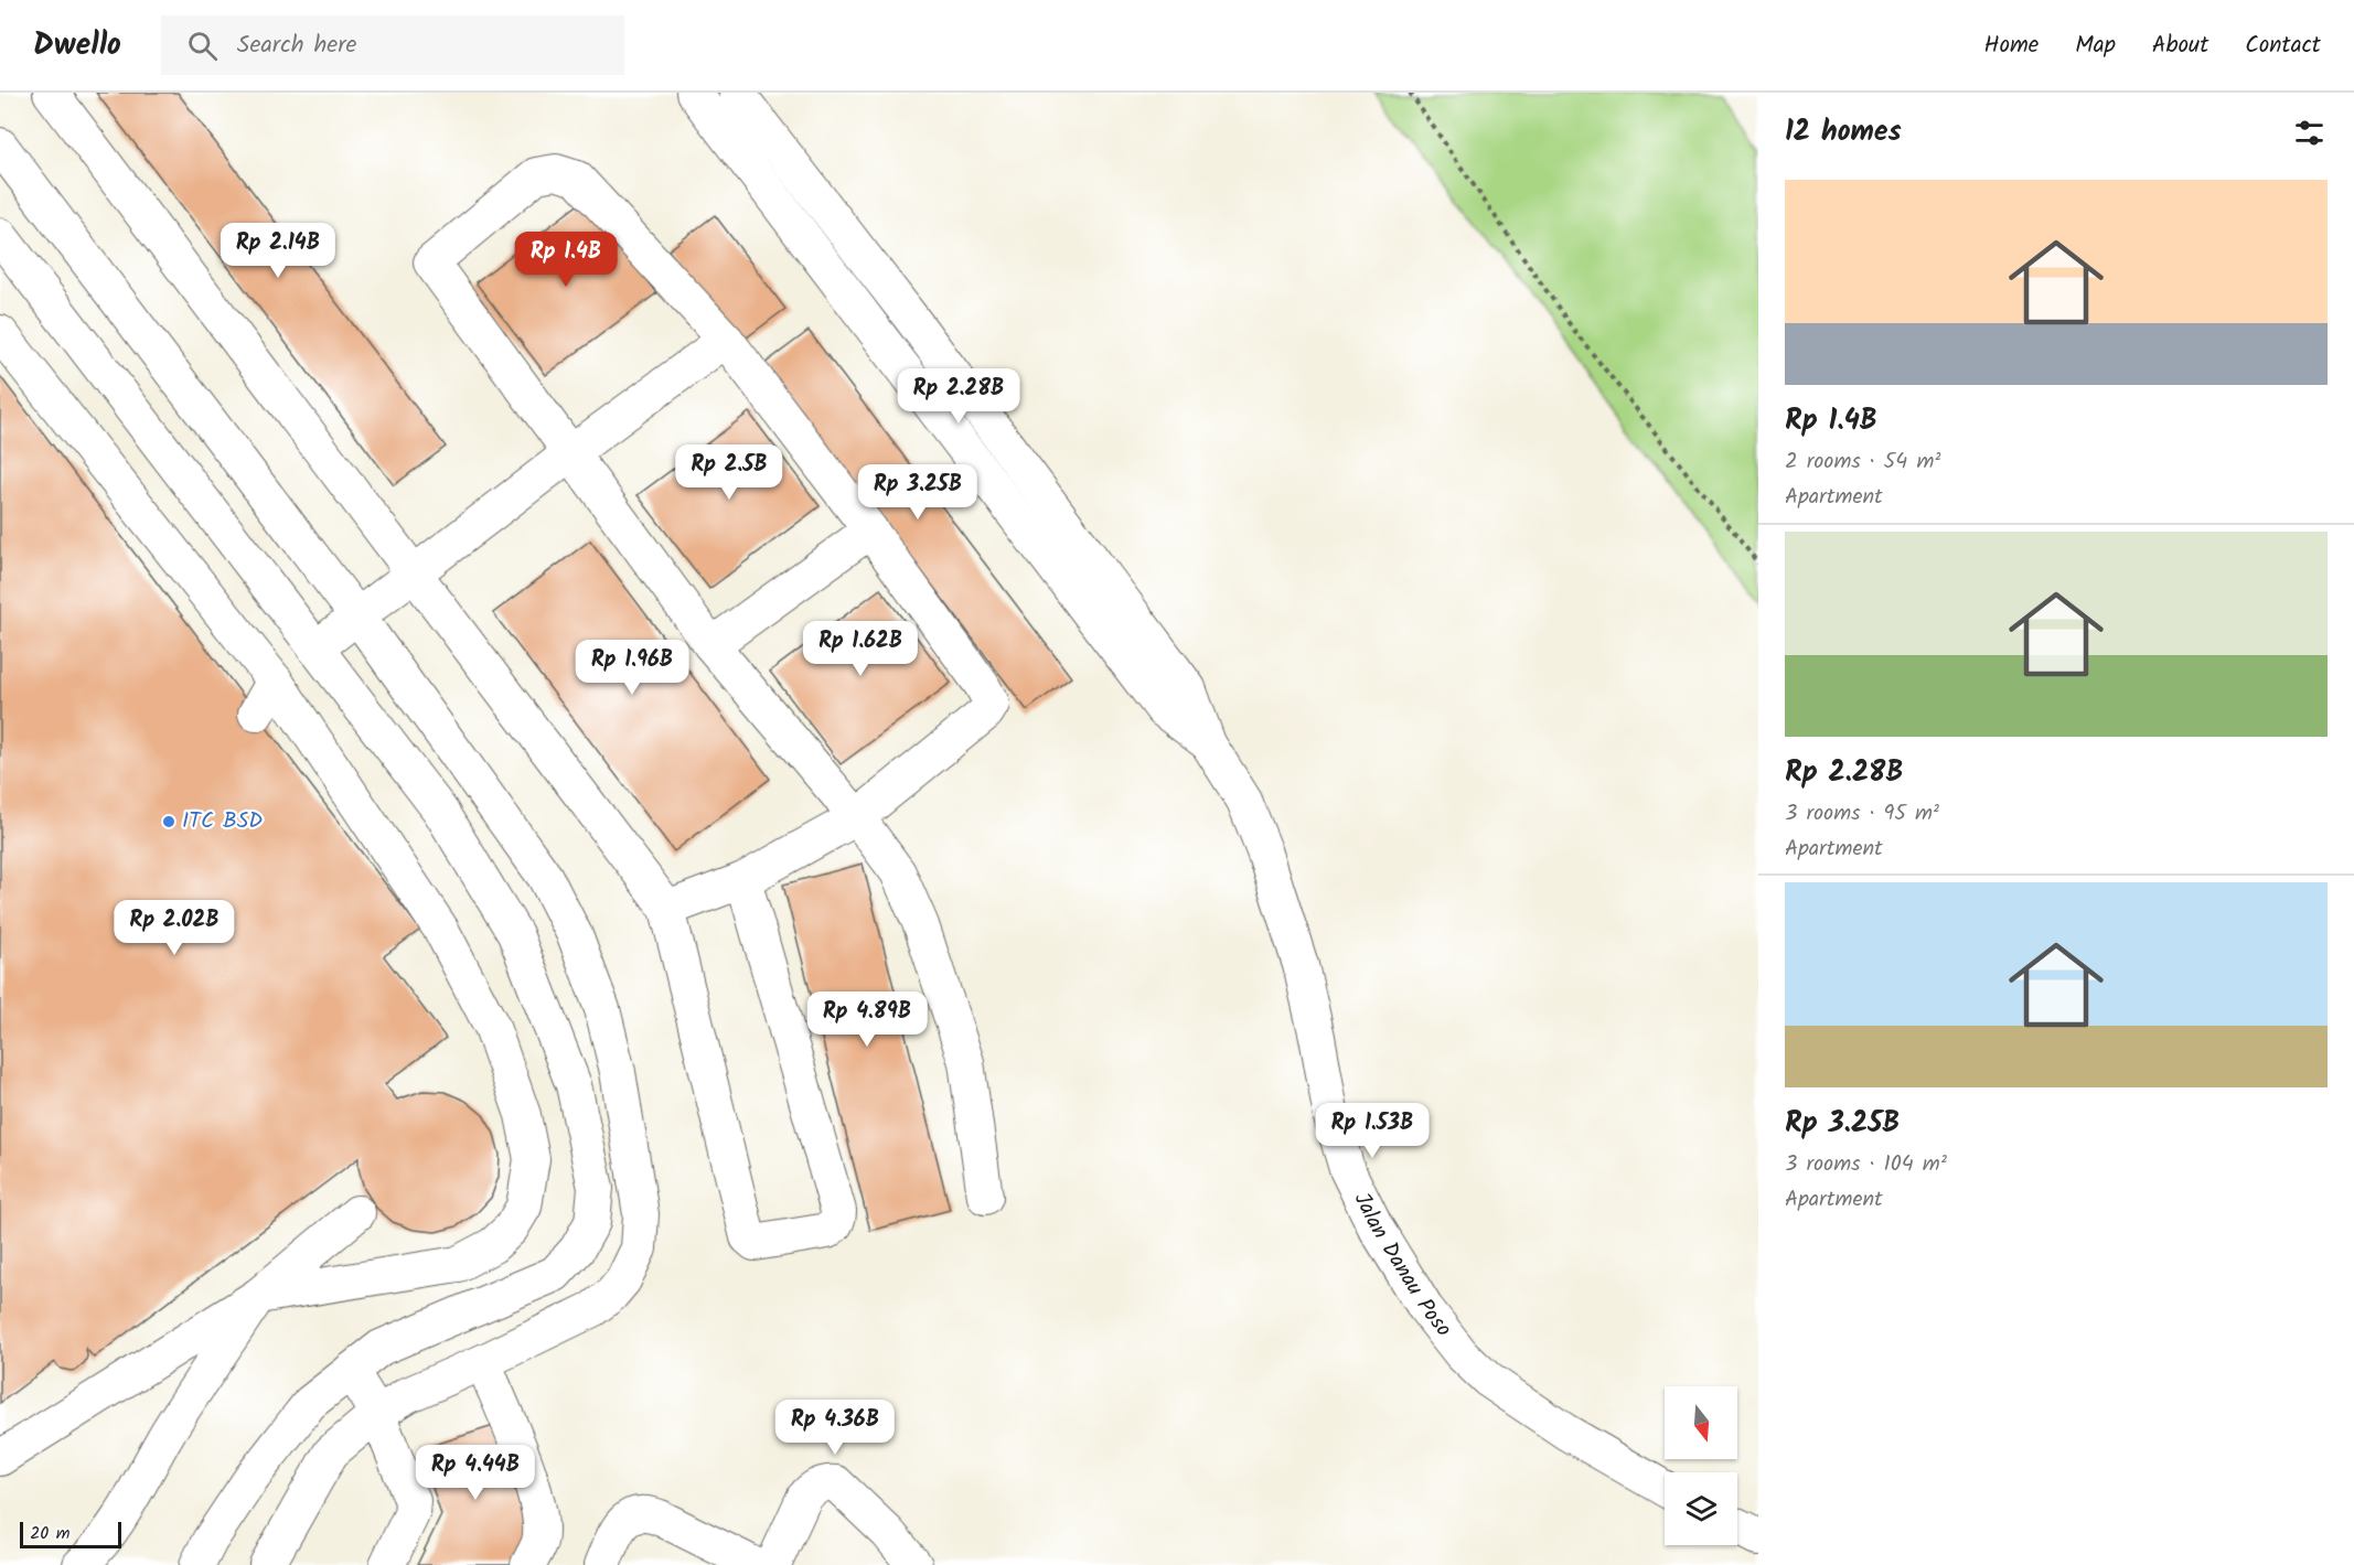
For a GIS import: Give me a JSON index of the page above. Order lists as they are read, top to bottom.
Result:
{
  "streets": {
    "street": ["Jalan Danau Poso"]
  },
  "places": ["ITC BSD"],
  "scale_bar": "20 m",
  "north": "bottom",
  "page": {
    "header": "Dwello",
    "search": "Search here",
    "nav": [
      "Home",
      "Map",
      "About",
      "Contact"
    ],
    "heading": "12 homes",
    "list": [
      {
        "name": "Rp 1.4B",
        "note": "2 rooms · 54 m² · Apartment"
      },
      {
        "name": "Rp 2.28B",
        "note": "3 rooms · 95 m² · Apartment"
      },
      {
        "name": "Rp 3.25B",
        "note": "3 rooms · 104 m² · Apartment"
      }
    ],
    "price": [
      "Rp 2.14B",
      "Rp 1.4B",
      "Rp 2.28B",
      "Rp 2.5B",
      "Rp 3.25B",
      "Rp 1.62B",
      "Rp 1.96B",
      "Rp 2.02B",
      "Rp 4.89B",
      "Rp 1.53B",
      "Rp 4.36B",
      "Rp 4.44B"
    ],
    "scale": "20 m"
  }
}
